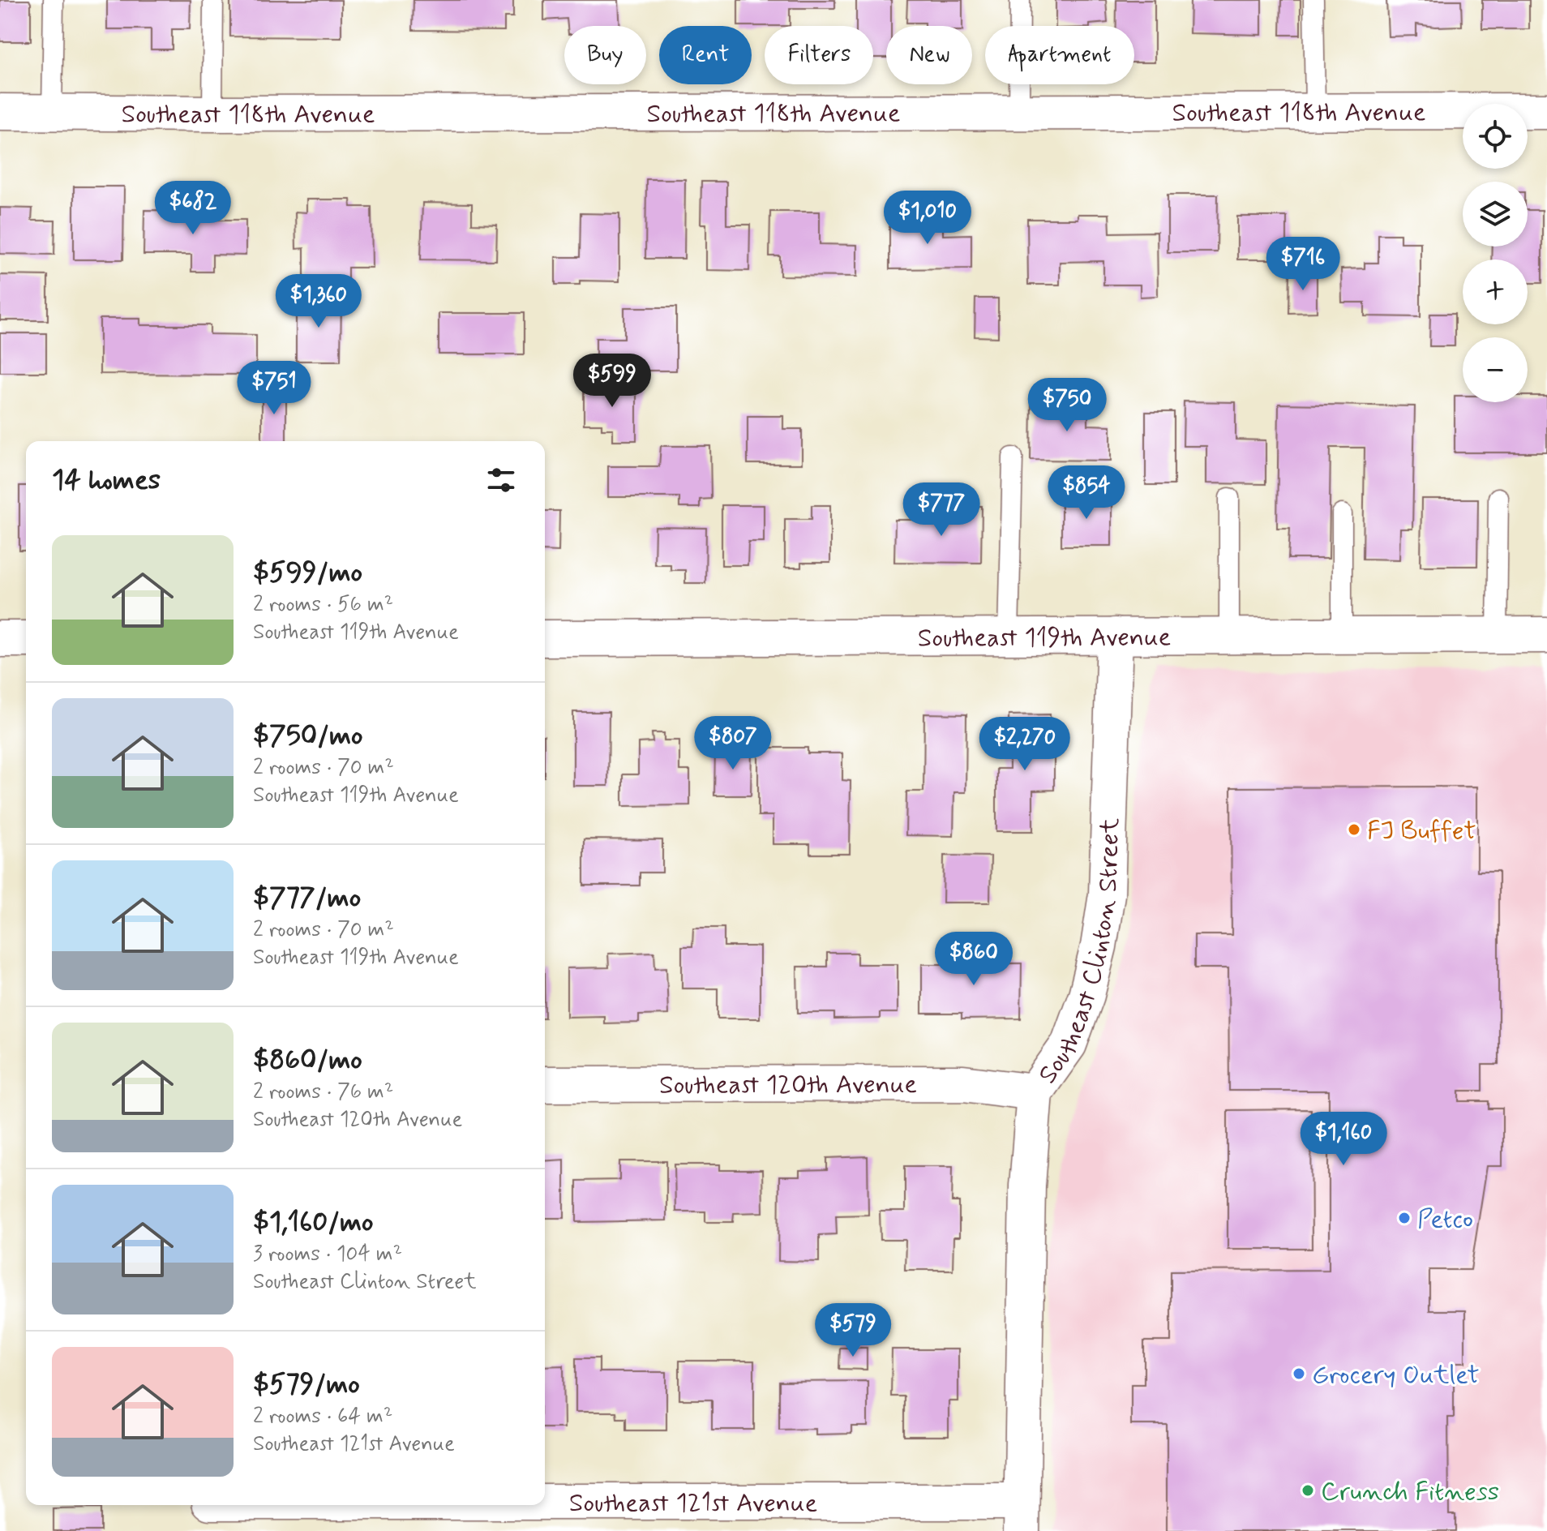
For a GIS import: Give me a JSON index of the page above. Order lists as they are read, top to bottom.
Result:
{
  "streets": {
    "street": [
      "Southeast 118th Avenue",
      "Southeast 119th Avenue",
      "Southeast Clinton Street",
      "Southeast 120th Avenue",
      "Southeast 121st Avenue"
    ]
  },
  "crossings": [
    ["Southeast 119th Avenue", "Southeast Clinton Street"],
    ["Southeast Clinton Street", "Southeast 120th Avenue"],
    ["Southeast Clinton Street", "Southeast 121st Avenue"]
  ],
  "places": [
    "FJ Buffet",
    "Petco",
    "Grocery Outlet",
    "Crunch Fitness"
  ],
  "page": {
    "chip": [
      "Buy",
      "Rent",
      "Filters",
      "New",
      "Apartment"
    ],
    "map_buttons": ["+", "−"],
    "price": [
      "$682",
      "$1,010",
      "$716",
      "$1,360",
      "$599",
      "$751",
      "$750",
      "$854",
      "$777",
      "$807",
      "$2,270",
      "$860",
      "$1,160",
      "$579"
    ],
    "heading": "14 homes",
    "list": [
      {
        "name": "$599/mo",
        "note": "2 rooms · 56 m² · Southeast 119th Avenue"
      },
      {
        "name": "$750/mo",
        "note": "2 rooms · 70 m² · Southeast 119th Avenue"
      },
      {
        "name": "$777/mo",
        "note": "2 rooms · 70 m² · Southeast 119th Avenue"
      },
      {
        "name": "$860/mo",
        "note": "2 rooms · 76 m² · Southeast 120th Avenue"
      },
      {
        "name": "$1,160/mo",
        "note": "3 rooms · 104 m² · Southeast Clinton Street"
      },
      {
        "name": "$579/mo",
        "note": "2 rooms · 64 m² · Southeast 121st Avenue"
      }
    ]
  }
}
